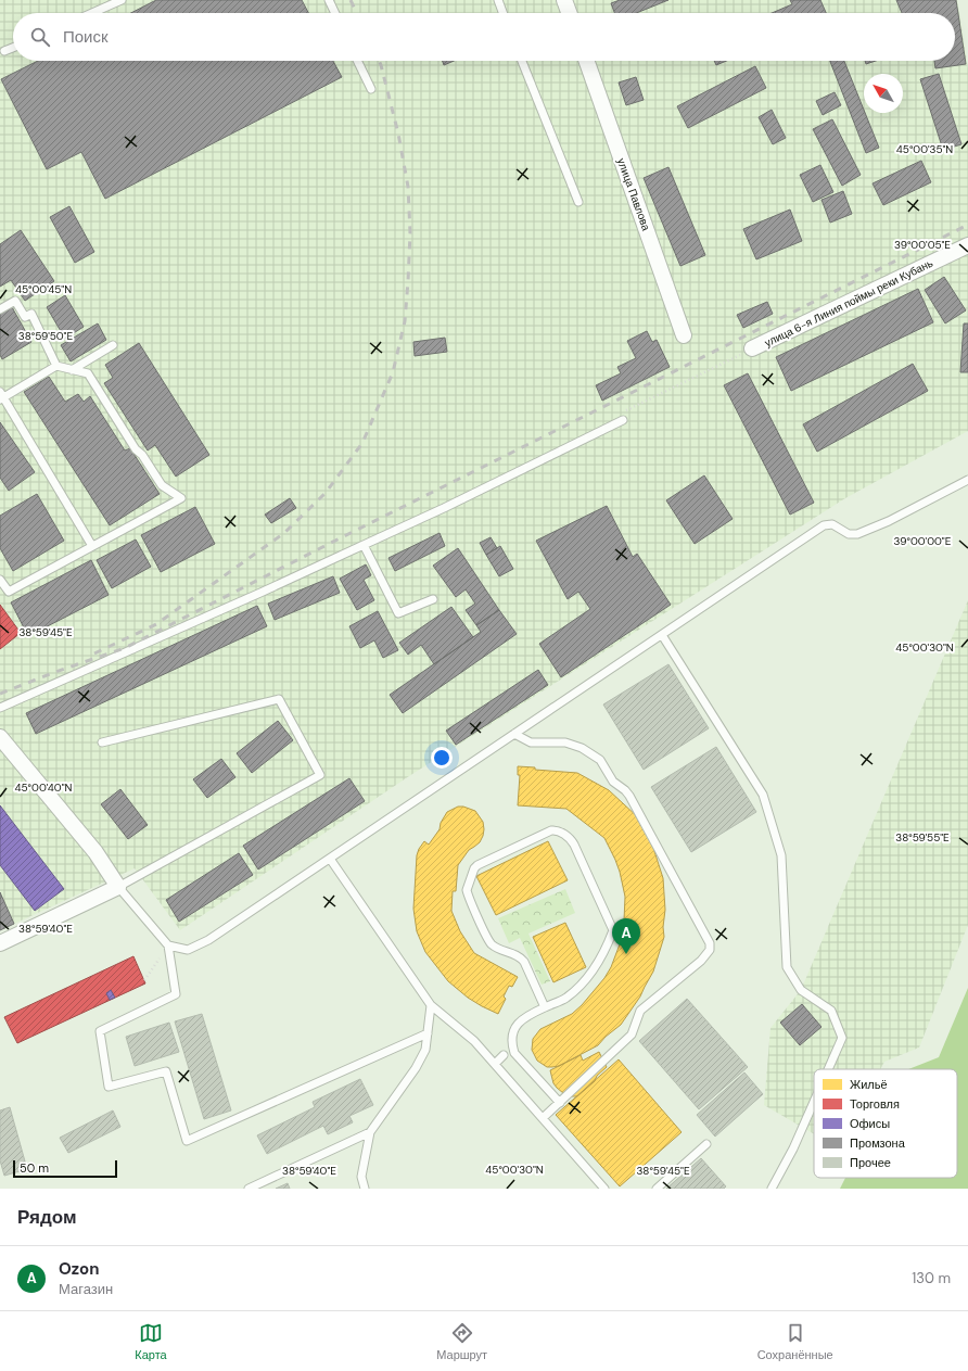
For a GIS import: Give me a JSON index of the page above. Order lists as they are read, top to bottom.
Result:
{
  "streets": {
    "street": ["улица Павлова", "улица 6-я Линия поймы реки Кубань"]
  },
  "legend": [
    "Жильё",
    "Торговля",
    "Офисы",
    "Промзона",
    "Прочее"
  ],
  "scale_bar": "50 m",
  "north": "top left",
  "page": {
    "search": "Поиск",
    "pins": "A",
    "scale": "50 m",
    "heading": "Рядом",
    "list": [
      {
        "mark": "A",
        "name": "Ozon",
        "note": "Магазин",
        "value": "130 m"
      }
    ],
    "nav": ["Карта", "Маршрут", "Сохранённые"]
  },
  "coordinates": [
    "45°00'35\"N",
    "39°00'05\"E",
    "45°00'45\"N",
    "38°59'50\"E",
    "39°00'00\"E",
    "38°59'45\"E",
    "45°00'30\"N",
    "45°00'40\"N",
    "38°59'55\"E",
    "38°59'40\"E"
  ]
}
